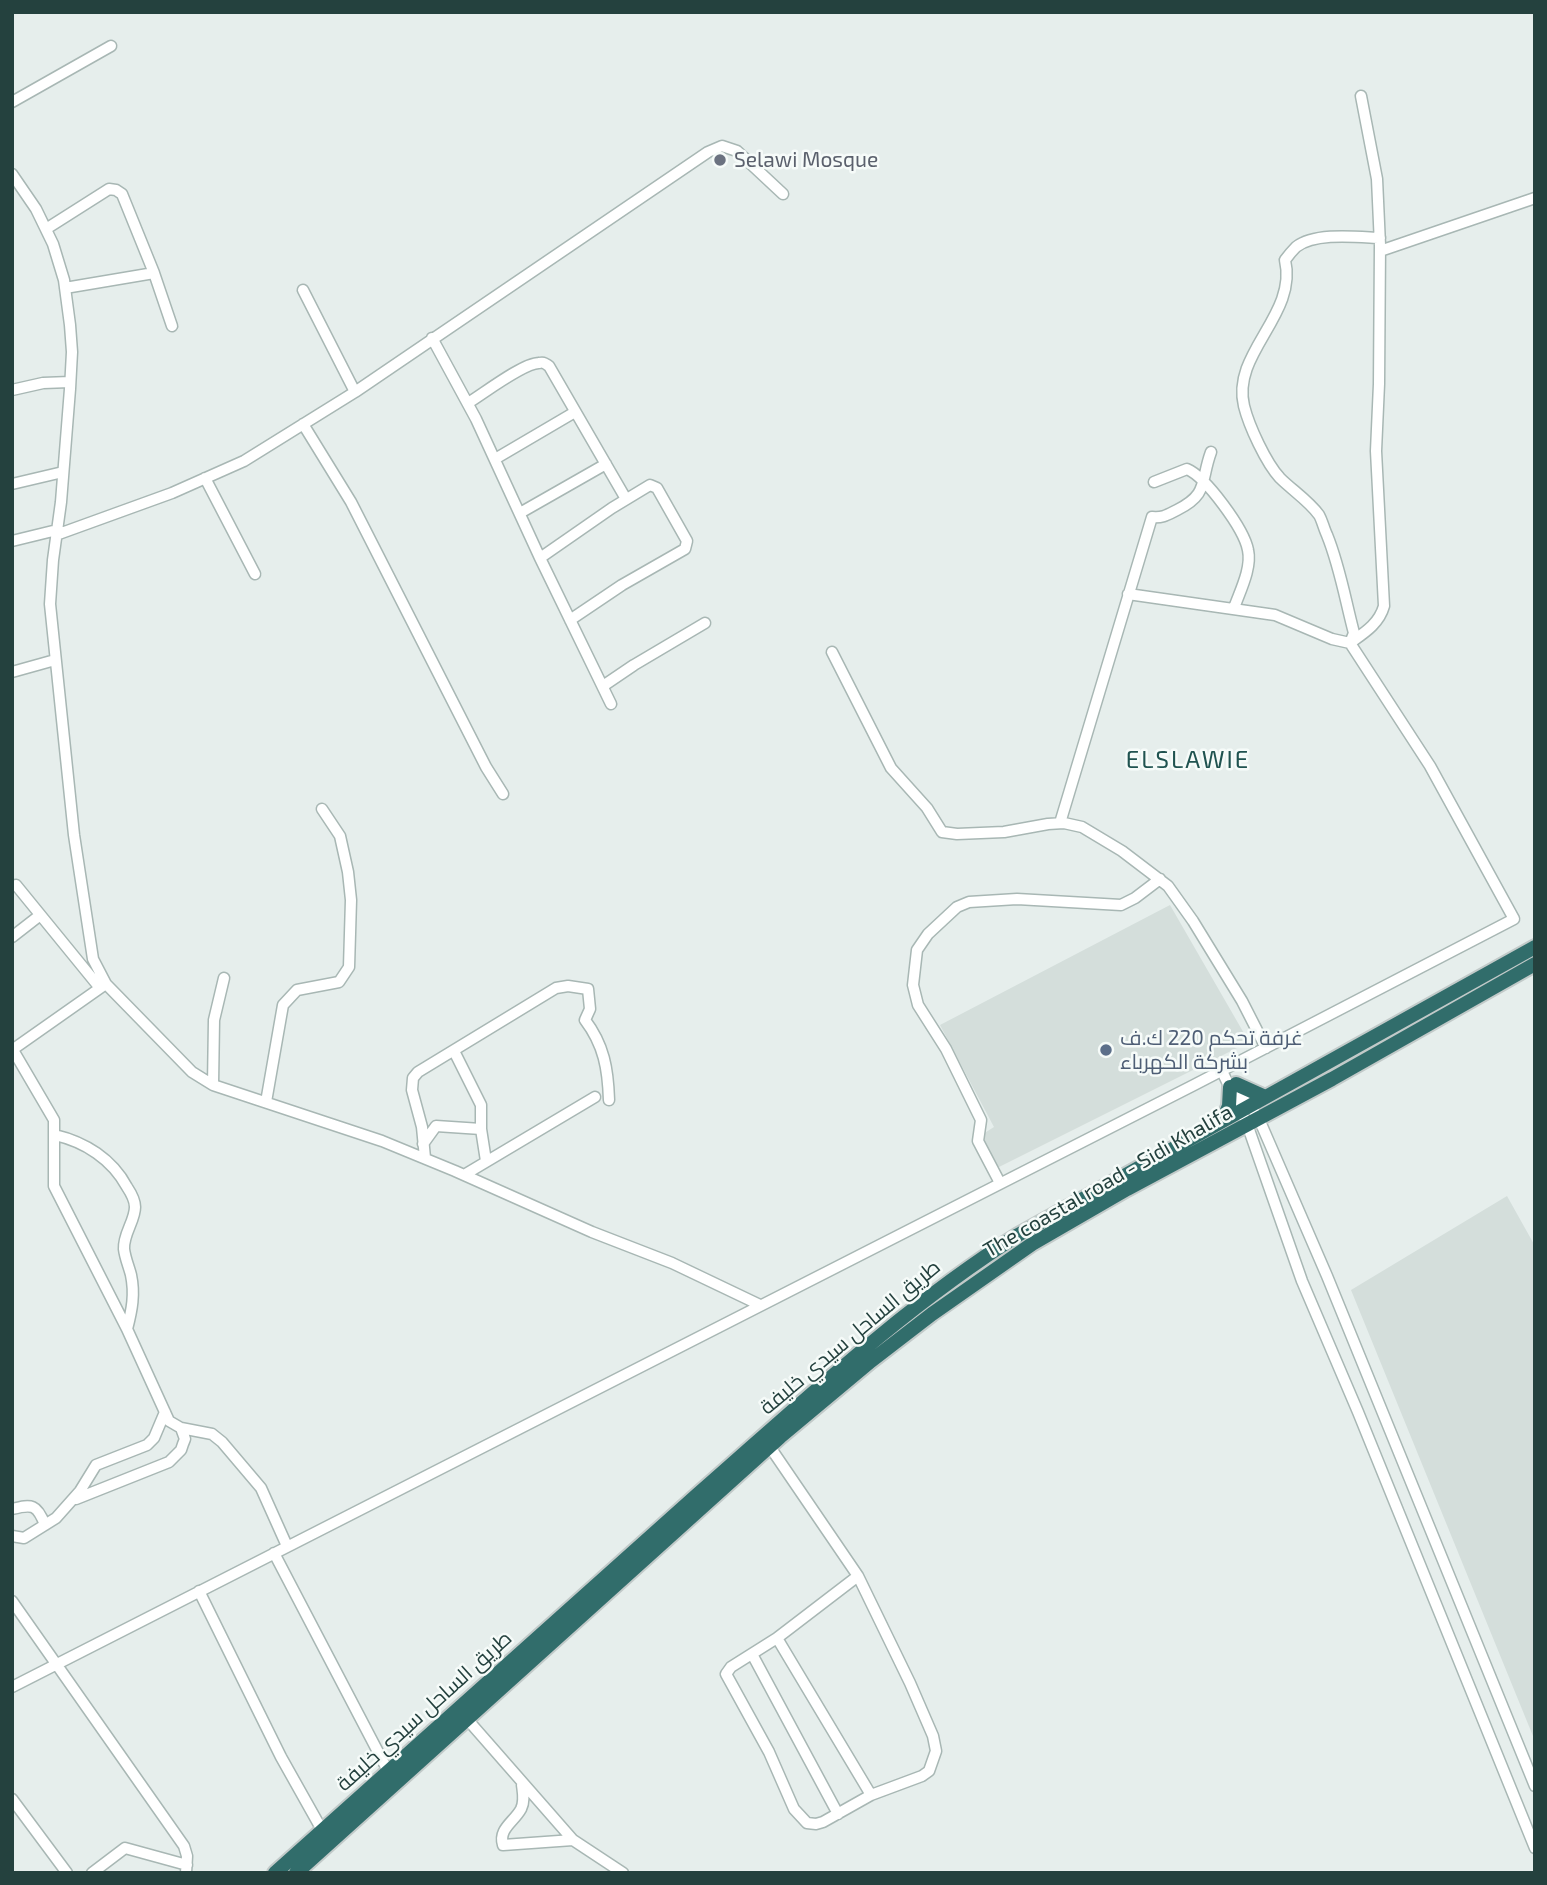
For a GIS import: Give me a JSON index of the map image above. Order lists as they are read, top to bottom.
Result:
{
  "streets": {
    "highway": ["The coastal road - Sidi Khalifa", "طريق الساحل سيدي خليفة"]
  },
  "crossings": [
    ["The coastal road - Sidi Khalifa", "طريق الساحل سيدي خليفة"]
  ],
  "districts": ["ELSLAWIE"],
  "places": ["Selawi Mosque", "غرفة تحكم 220 ك.ف بشركة الكهرباء"]
}
